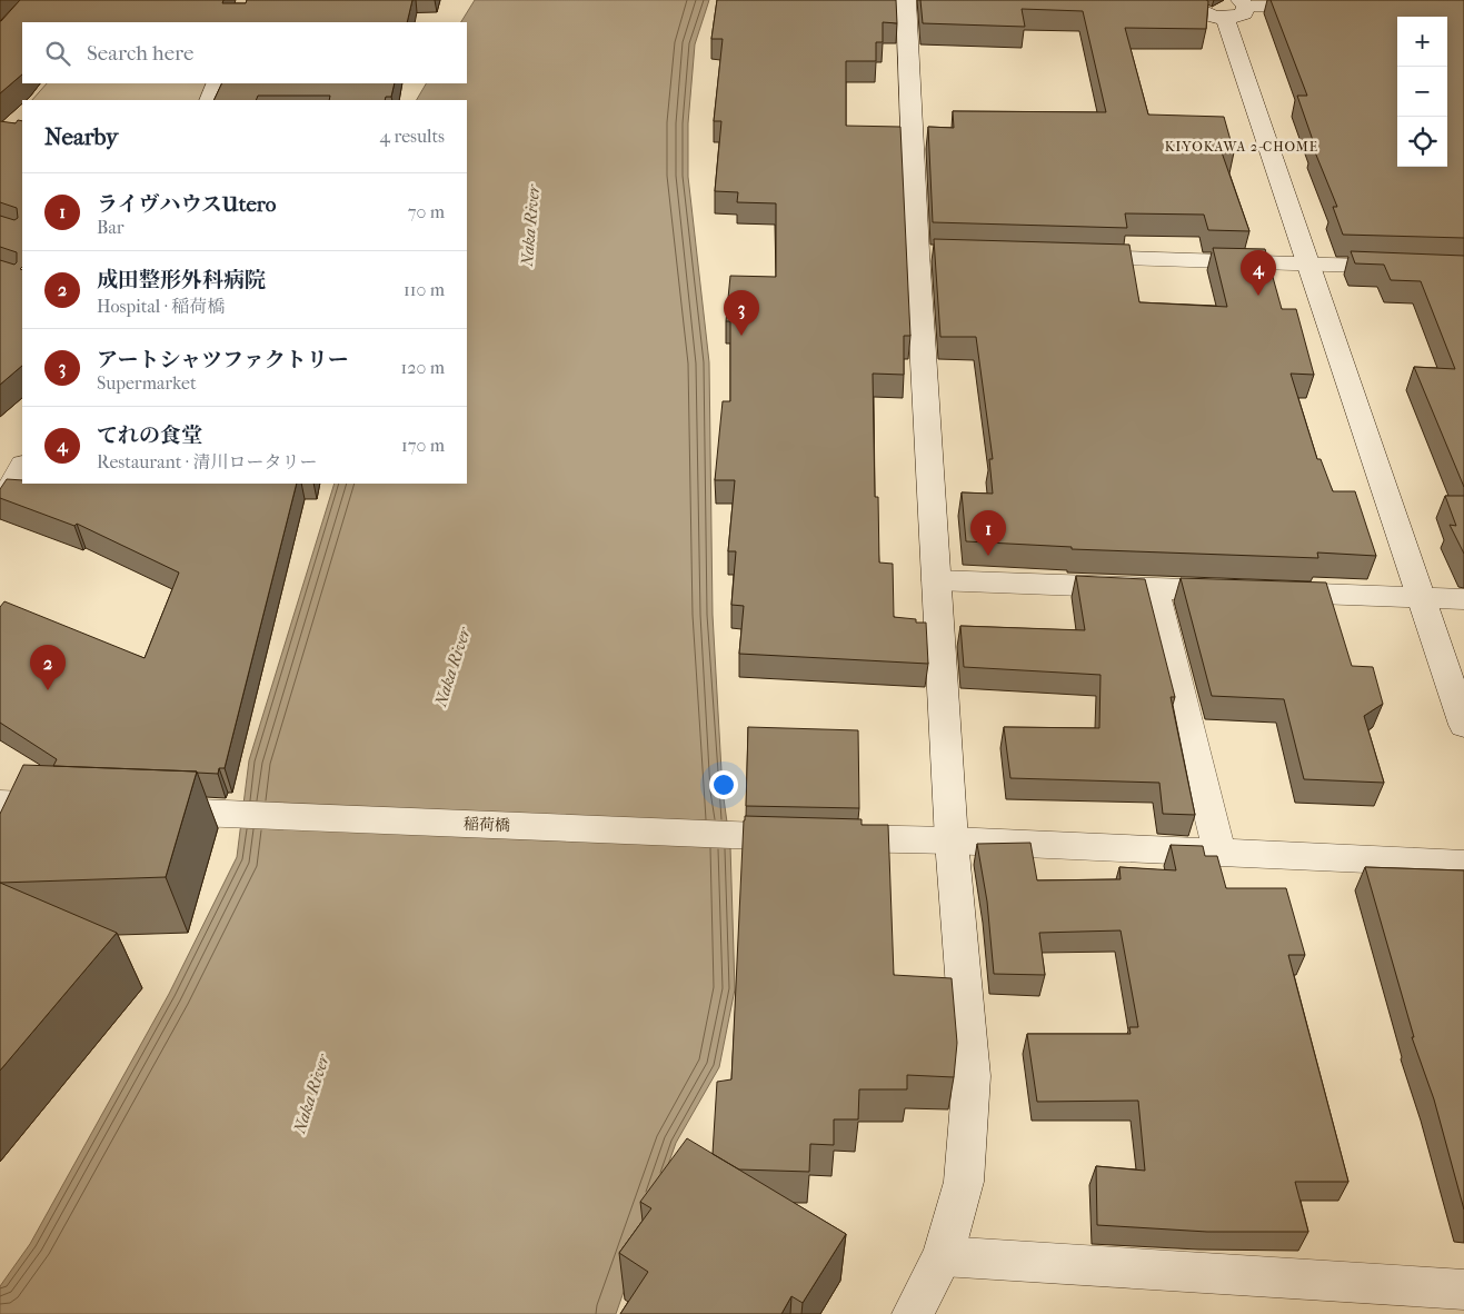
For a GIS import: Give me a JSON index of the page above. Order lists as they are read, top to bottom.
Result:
{
  "streets": {
    "street": ["稲荷橋"]
  },
  "districts": ["KIYOKAWA 2-CHOME"],
  "water": ["Naka River"],
  "page": {
    "map_buttons": ["+", "−"],
    "search": "Search here",
    "heading": ["Nearby", "4 results"],
    "list": [
      {
        "mark": "1",
        "name": "ライヴハウスUtero",
        "note": "Bar",
        "value": "70 m"
      },
      {
        "mark": "2",
        "name": "成田整形外科病院",
        "note": "Hospital · 稲荷橋",
        "value": "110 m"
      },
      {
        "mark": "3",
        "name": "アートシャツファクトリー",
        "note": "Supermarket",
        "value": "120 m"
      },
      {
        "mark": "4",
        "name": "てれの食堂",
        "note": "Restaurant · 清川ロータリー",
        "value": "170 m"
      }
    ],
    "pins": [
      "4",
      "3",
      "1",
      "2"
    ]
  }
}
